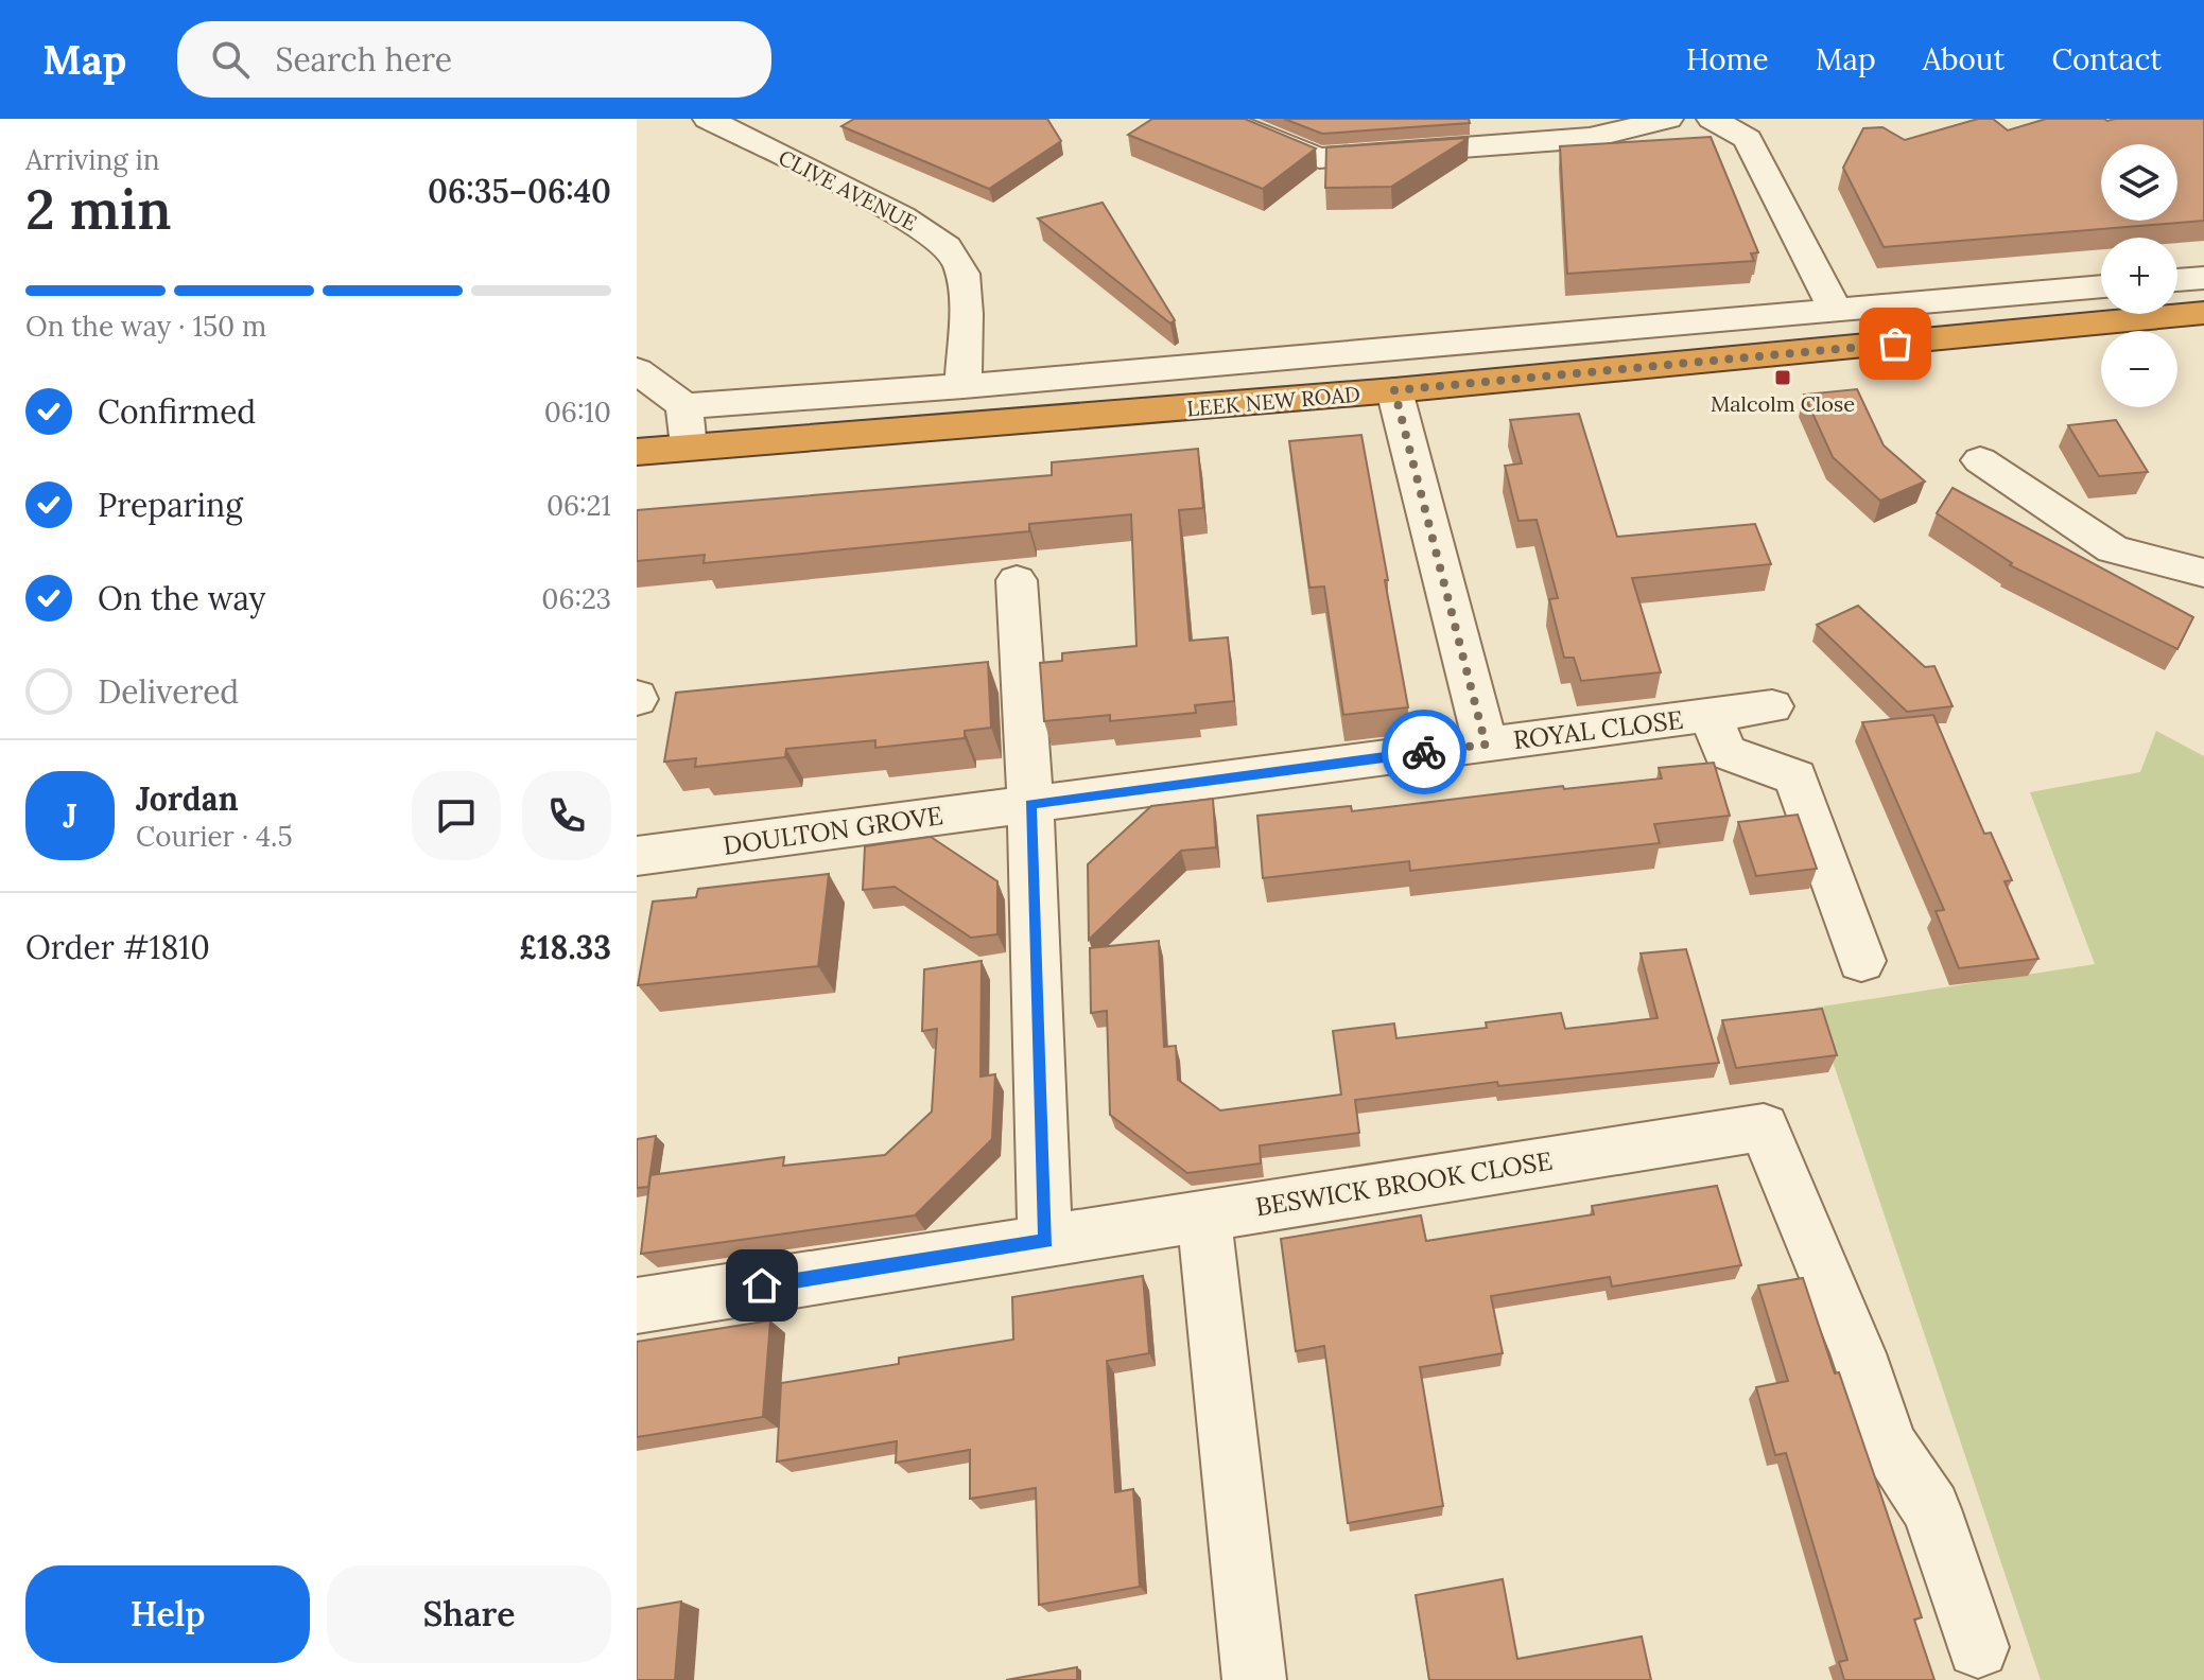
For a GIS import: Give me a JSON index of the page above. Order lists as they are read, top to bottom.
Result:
{
  "streets": {
    "highway": ["LEEK NEW ROAD"],
    "street": [
      "CLIVE AVENUE",
      "ROYAL CLOSE",
      "DOULTON GROVE",
      "BESWICK BROOK CLOSE"
    ]
  },
  "crossings": [
    ["CLIVE AVENUE", "LEEK NEW ROAD"],
    ["ROYAL CLOSE", "DOULTON GROVE"]
  ],
  "places": {
    "transit": ["Malcolm Close"]
  },
  "page": {
    "header": "Map",
    "search": "Search here",
    "nav": [
      "Home",
      "Map",
      "About",
      "Contact"
    ],
    "heading": ["2 min", "Arriving in", "06:35–06:40"],
    "panel": [
      "Jordan",
      "Courier · 4.5",
      "Order #1810",
      "£18.33"
    ],
    "map_buttons": ["+", "−"],
    "bar": "On the way · 150 m",
    "list": [
      ["Confirmed", "06:10"],
      ["Preparing", "06:21"],
      ["On the way", "06:23"],
      "Delivered"
    ],
    "round": "J",
    "buttons": ["Help", "Share"]
  }
}
